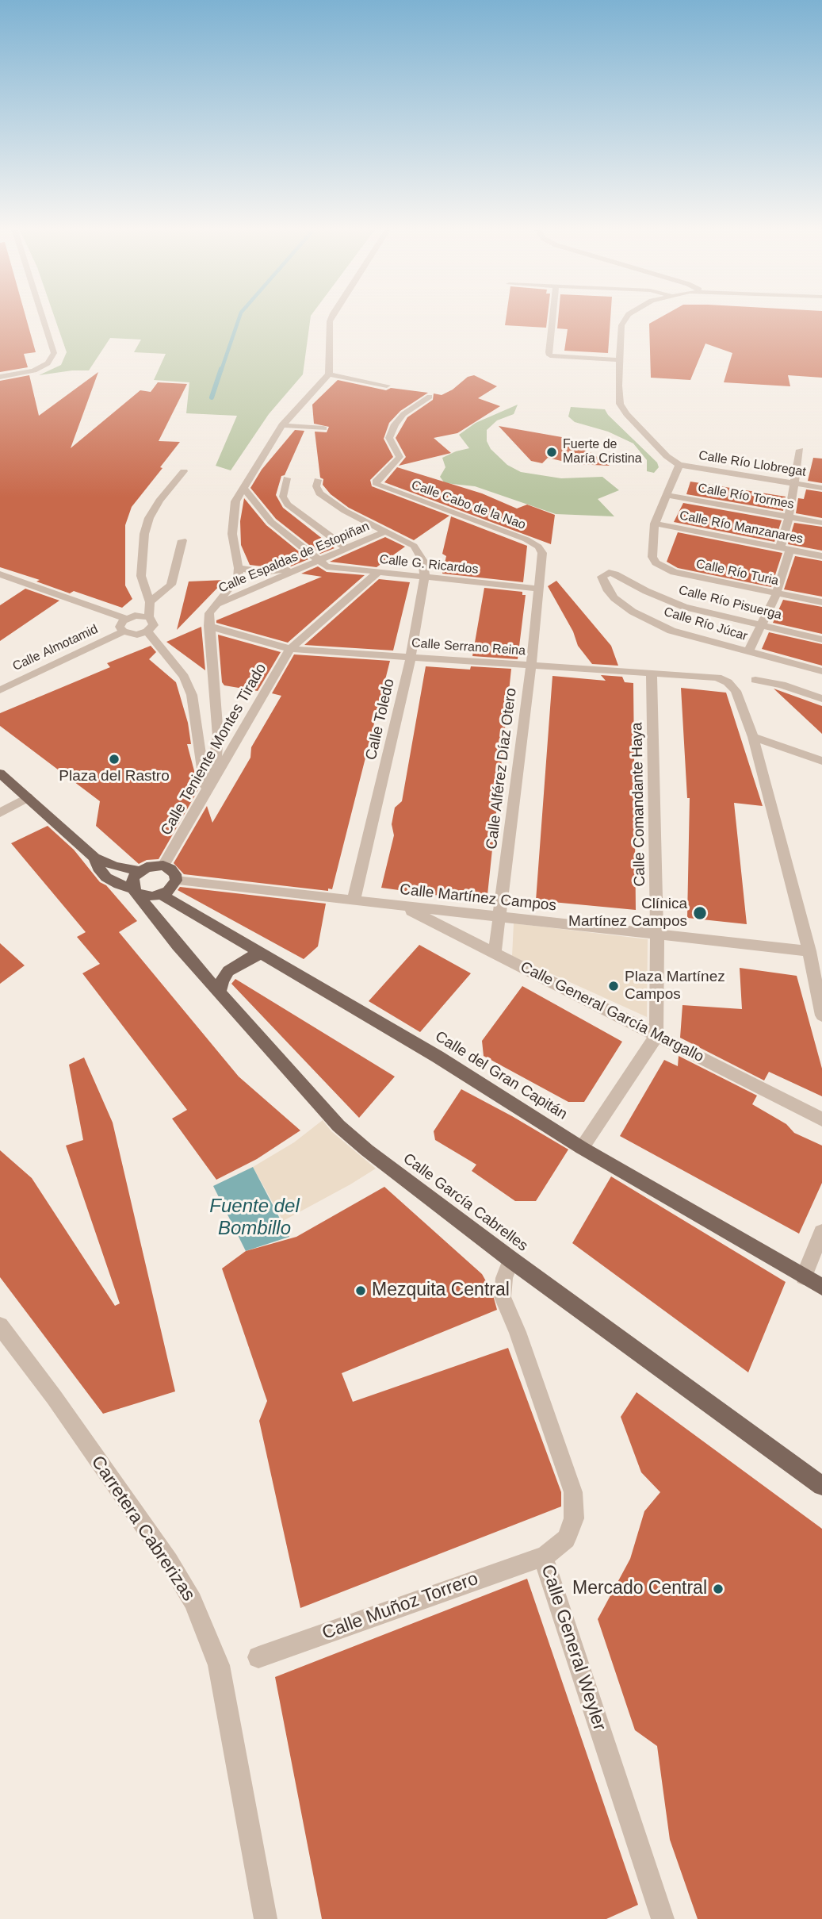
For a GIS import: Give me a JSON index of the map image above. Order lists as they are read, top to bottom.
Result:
{
  "streets": {
    "main road": ["Calle del Gran Capitán", "Calle García Cabrelles"],
    "street": [
      "Calle Río Llobregat",
      "Calle Río Tormes",
      "Calle Cabo de la Nao",
      "Calle Río Manzanares",
      "Calle Espaldas de Estopiñan",
      "Calle G. Ricardos",
      "Calle Río Turia",
      "Calle Río Pisuerga",
      "Calle Río Júcar",
      "Calle Serrano Reina",
      "Calle Almotamid",
      "Calle Toledo",
      "Calle Teniente Montes Tirado",
      "Calle Alférez Díaz Otero",
      "Calle Comandante Haya",
      "Calle Martínez Campos",
      "Calle General García Margallo",
      "Carretera Cabrerizas",
      "Calle Muñoz Torrero",
      "Calle General Weyler"
    ]
  },
  "crossings": [
    ["Calle Cabo de la Nao", "Calle G. Ricardos"],
    ["Calle Cabo de la Nao", "Calle Alférez Díaz Otero"],
    ["Calle Río Manzanares", "Calle Río Turia"],
    ["Calle Espaldas de Estopiñan", "Calle G. Ricardos"],
    ["Calle Espaldas de Estopiñan", "Calle Toledo"],
    ["Calle G. Ricardos", "Calle Toledo"],
    ["Calle G. Ricardos", "Calle Teniente Montes Tirado"],
    ["Calle G. Ricardos", "Calle Alférez Díaz Otero"],
    ["Calle Río Pisuerga", "Calle Río Júcar"],
    ["Calle Serrano Reina", "Calle Toledo"],
    ["Calle Serrano Reina", "Calle Teniente Montes Tirado"],
    ["Calle Serrano Reina", "Calle Alférez Díaz Otero"],
    ["Calle Serrano Reina", "Calle Comandante Haya"],
    ["Calle Toledo", "Calle Martínez Campos"],
    ["Calle Teniente Montes Tirado", "Calle Martínez Campos"],
    ["Calle Teniente Montes Tirado", "Calle del Gran Capitán"],
    ["Calle Teniente Montes Tirado", "Calle García Cabrelles"],
    ["Calle Alférez Díaz Otero", "Calle Martínez Campos"],
    ["Calle Alférez Díaz Otero", "Calle General García Margallo"],
    ["Calle Comandante Haya", "Calle Martínez Campos"],
    ["Calle Comandante Haya", "Calle General García Margallo"],
    ["Calle Martínez Campos", "Calle General García Margallo"],
    ["Calle Martínez Campos", "Calle del Gran Capitán"],
    ["Calle Martínez Campos", "Calle García Cabrelles"],
    ["Calle del Gran Capitán", "Calle García Cabrelles"],
    ["Calle García Cabrelles", "Calle General Weyler"],
    ["Calle Muñoz Torrero", "Calle General Weyler"]
  ],
  "water": ["Fuente del Bombillo"],
  "places": [
    "Fuerte de María Cristina",
    "Plaza del Rastro",
    "Clínica Martínez Campos",
    "Plaza Martínez Campos",
    "Mezquita Central",
    "Mercado Central"
  ]
}
